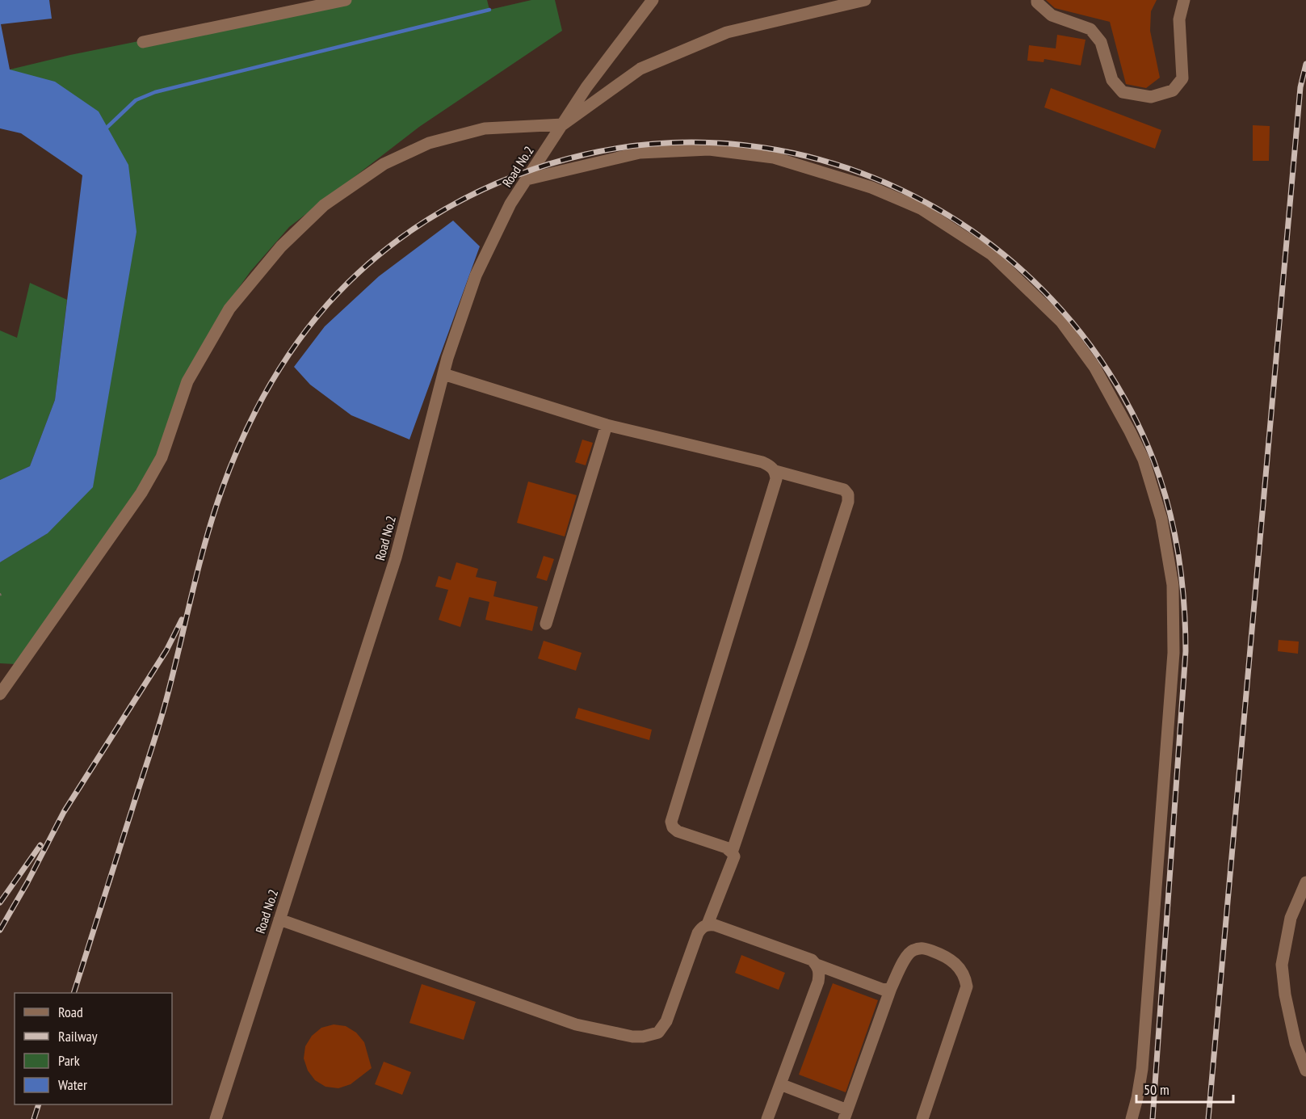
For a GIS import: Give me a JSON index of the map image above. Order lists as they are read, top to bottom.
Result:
{
  "streets": {
    "street": ["Road No.2"]
  },
  "legend": [
    "Road",
    "Railway",
    "Park",
    "Water"
  ],
  "scale_bar": "50 m"
}
